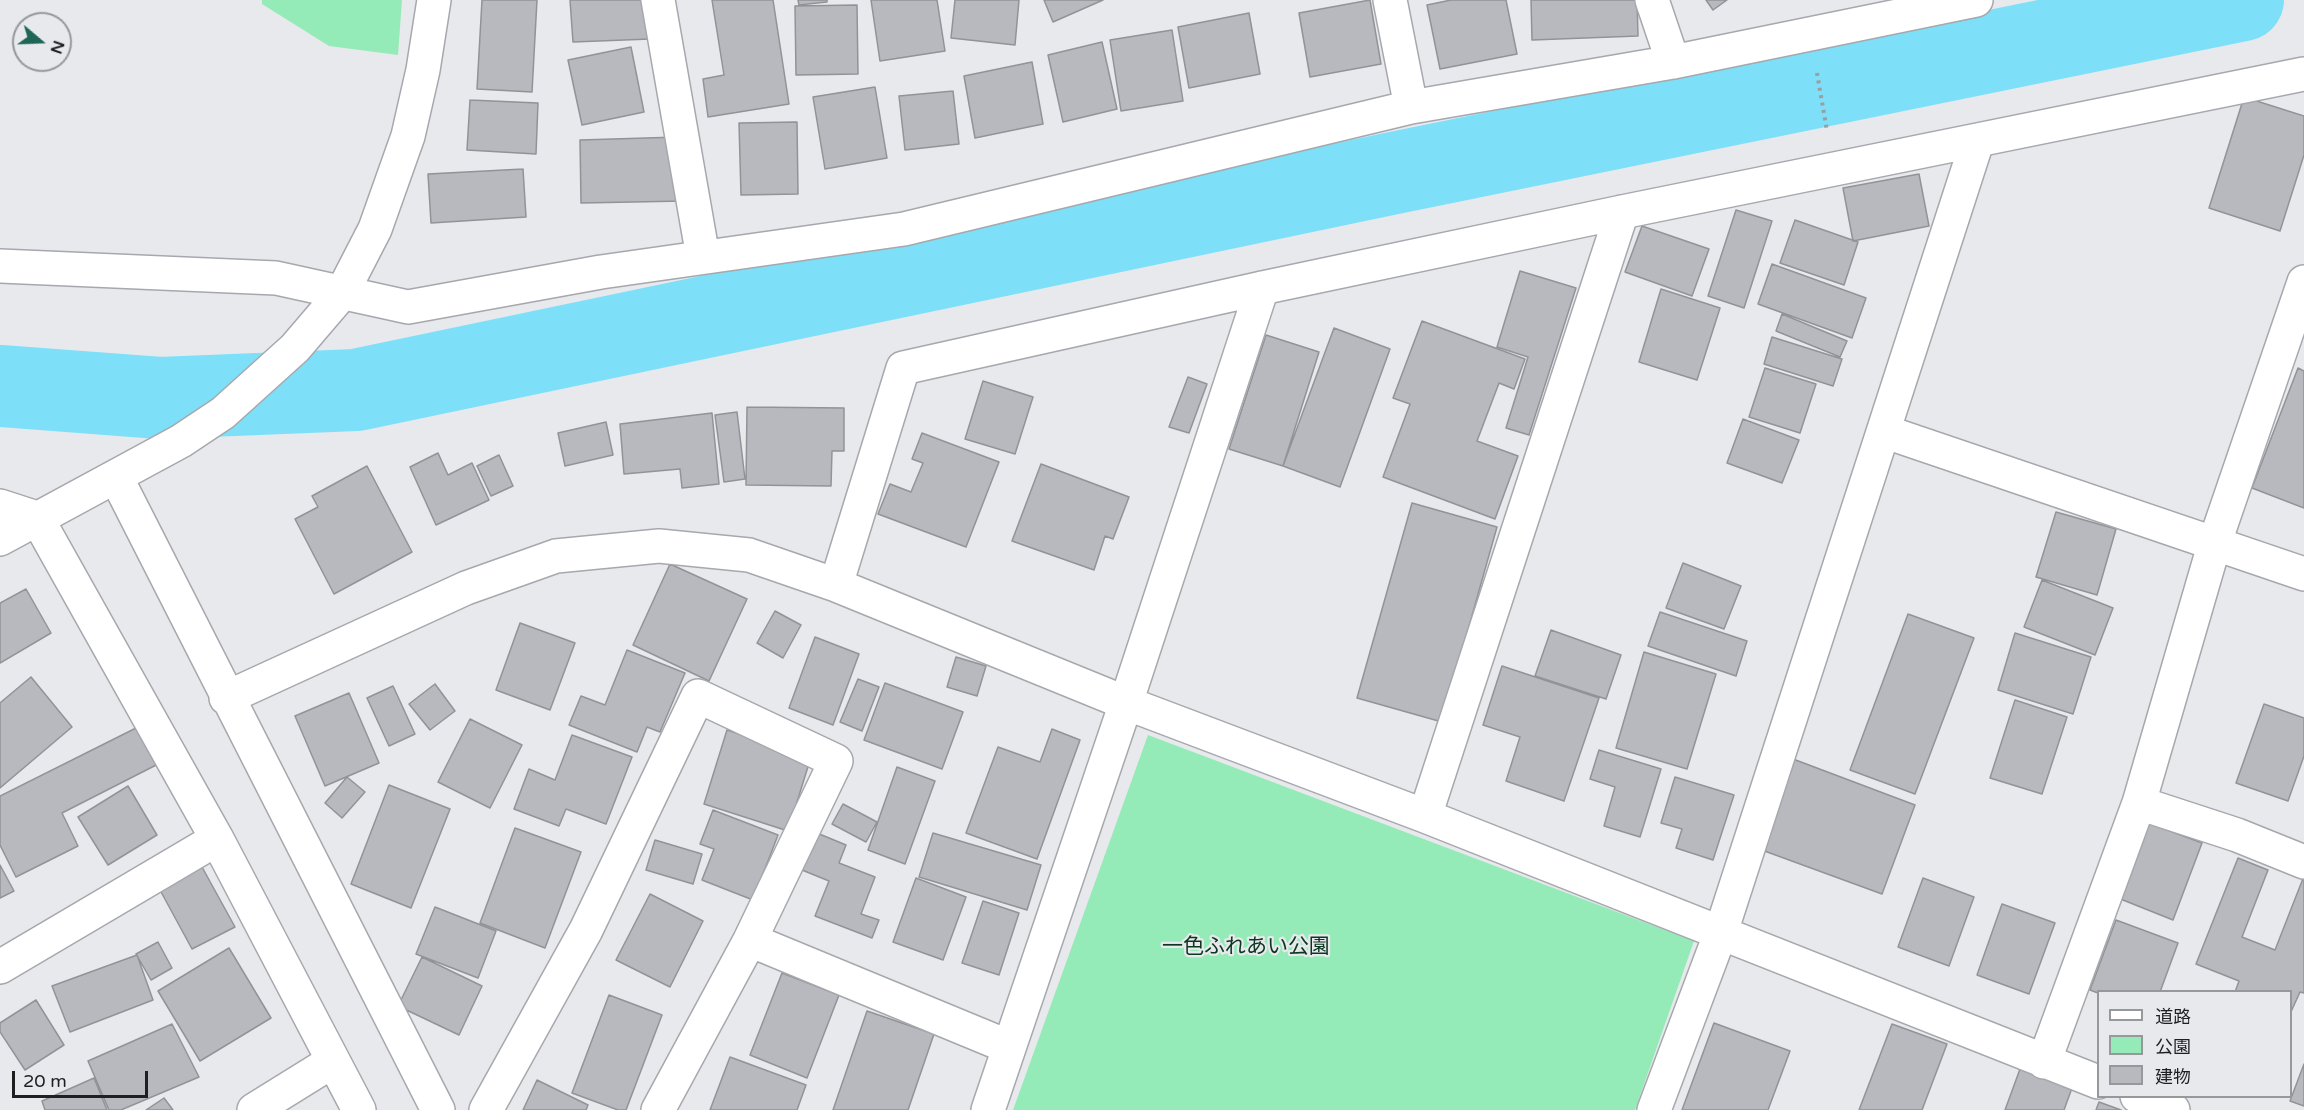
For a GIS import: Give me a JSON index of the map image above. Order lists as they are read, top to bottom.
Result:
{
  "parks": ["一色ふれあい公園"],
  "legend": ["道路", "公園", "建物"],
  "scale_bar": "20 m",
  "north": "right"
}
